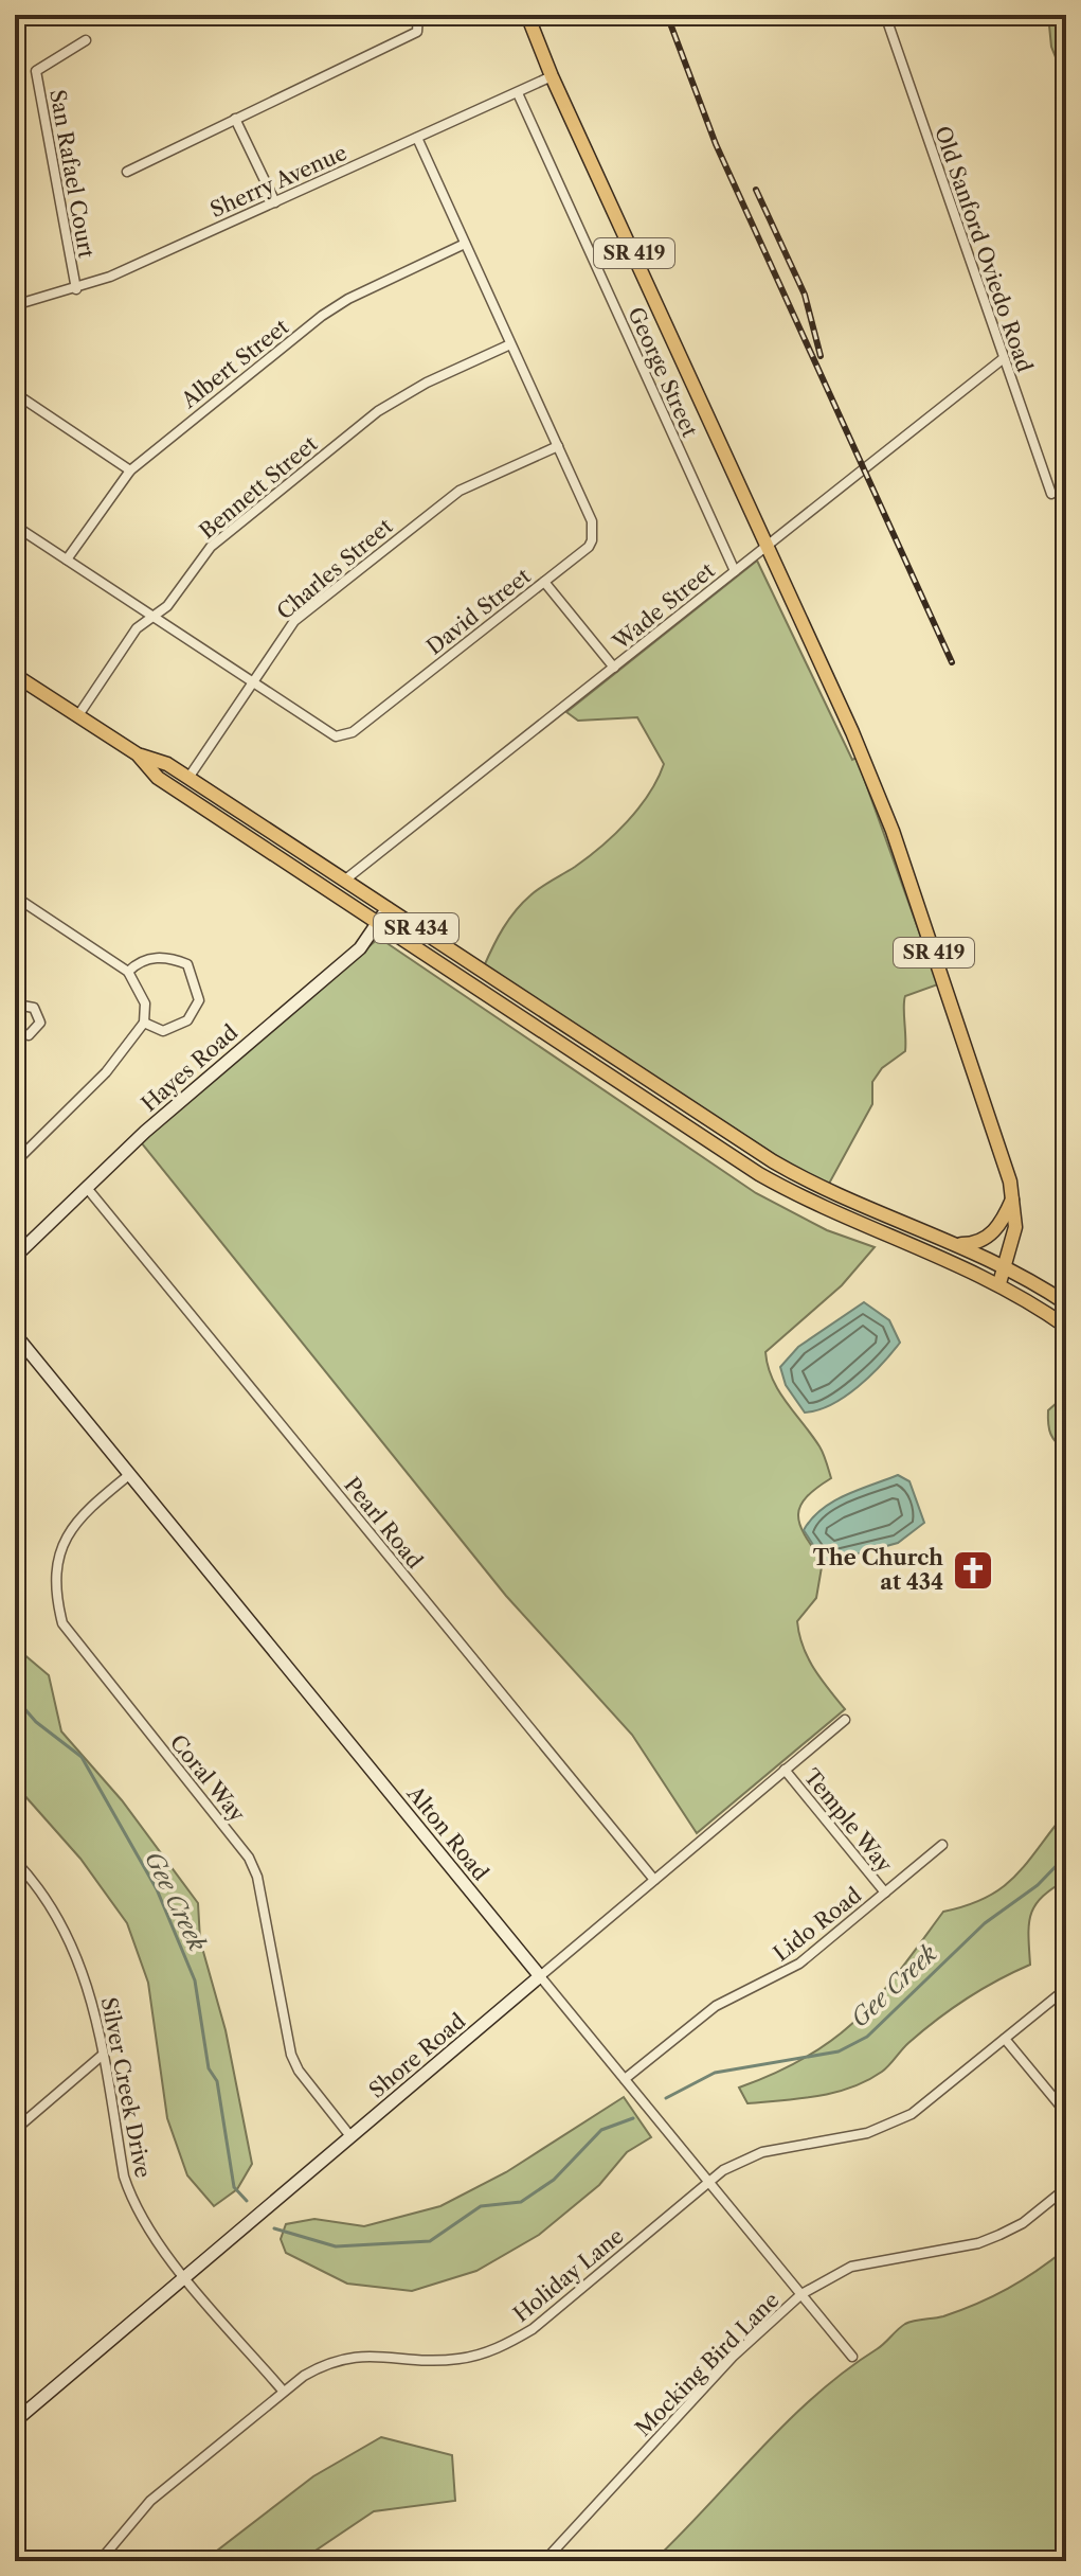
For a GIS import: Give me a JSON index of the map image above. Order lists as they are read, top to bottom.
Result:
{
  "streets": {
    "main road": ["SR 419", "SR 434"],
    "street": [
      "San Rafael Court",
      "Sherry Avenue",
      "Old Sanford Oviedo Road",
      "Albert Street",
      "George Street",
      "Bennett Street",
      "Charles Street",
      "Wade Street",
      "David Street",
      "Hayes Road",
      "Pearl Road",
      "Coral Way",
      "Temple Way",
      "Alton Road",
      "Lido Road",
      "Shore Road",
      "Silver Creek Drive",
      "Holiday Lane",
      "Mocking Bird Lane"
    ]
  },
  "crossings": [
    ["San Rafael Court", "Sherry Avenue"],
    ["Sherry Avenue", "SR 419"],
    ["Sherry Avenue", "George Street"],
    ["Sherry Avenue", "David Street"],
    ["Old Sanford Oviedo Road", "Wade Street"],
    ["SR 419", "Wade Street"],
    ["SR 419", "SR 434"],
    ["Albert Street", "David Street"],
    ["George Street", "Wade Street"],
    ["Bennett Street", "David Street"],
    ["Bennett Street", "SR 434"],
    ["Charles Street", "David Street"],
    ["Charles Street", "SR 434"],
    ["Wade Street", "SR 434"],
    ["SR 434", "Hayes Road"],
    ["Hayes Road", "Pearl Road"],
    ["Pearl Road", "Shore Road"],
    ["Coral Way", "Alton Road"],
    ["Coral Way", "Shore Road"],
    ["Temple Way", "Lido Road"],
    ["Temple Way", "Shore Road"],
    ["Alton Road", "Lido Road"],
    ["Alton Road", "Shore Road"],
    ["Alton Road", "Holiday Lane"],
    ["Alton Road", "Mocking Bird Lane"],
    ["Shore Road", "Silver Creek Drive"],
    ["Silver Creek Drive", "Holiday Lane"]
  ],
  "water": ["Gee Creek"],
  "places": {
    "church": ["The Church at 434"]
  }
}
